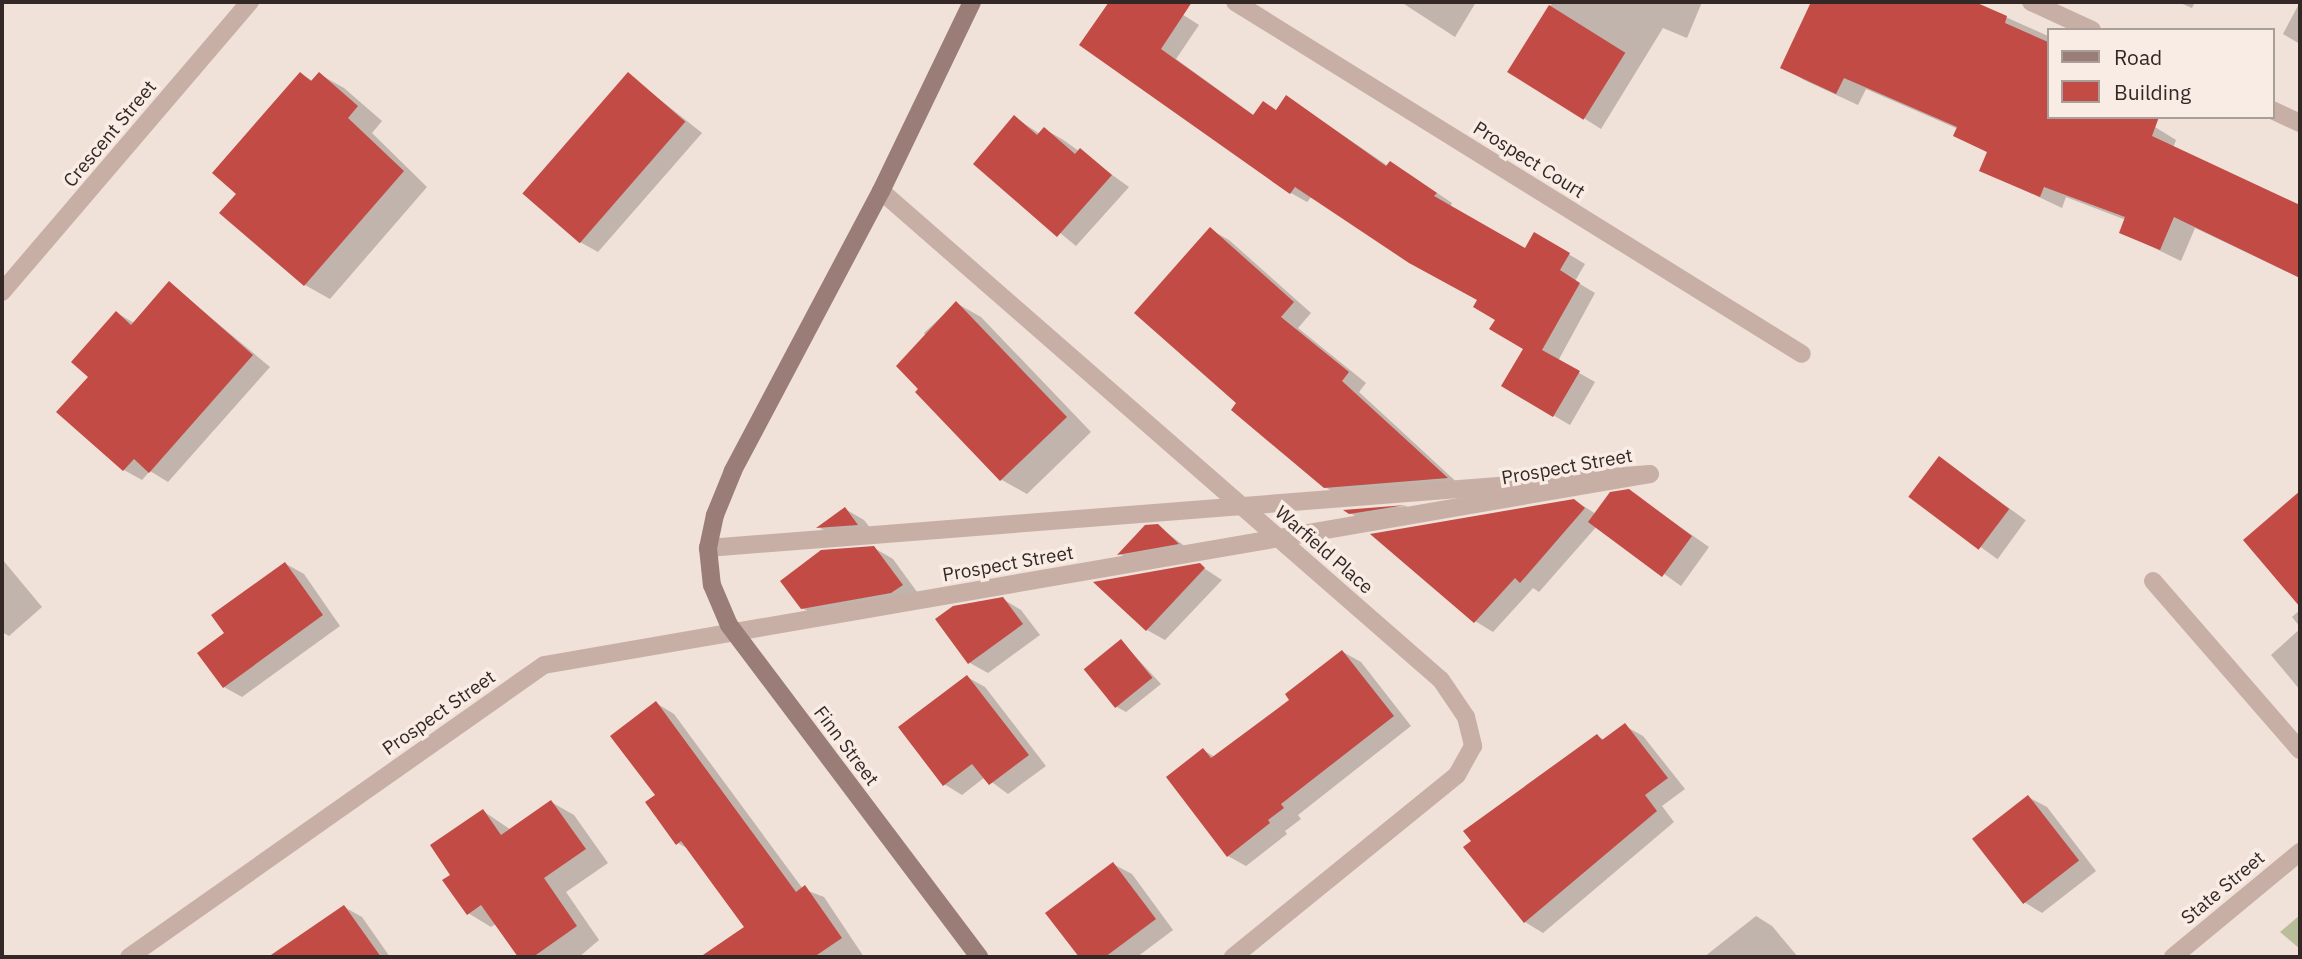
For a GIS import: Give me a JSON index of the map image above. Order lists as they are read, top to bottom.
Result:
{
  "streets": {
    "main road": ["Finn Street"],
    "street": [
      "Crescent Street",
      "Prospect Court",
      "Prospect Street",
      "Warfield Place",
      "State Street"
    ]
  },
  "crossings": [
    ["Prospect Street", "Finn Street"]
  ],
  "legend": ["Road", "Building"]
}
